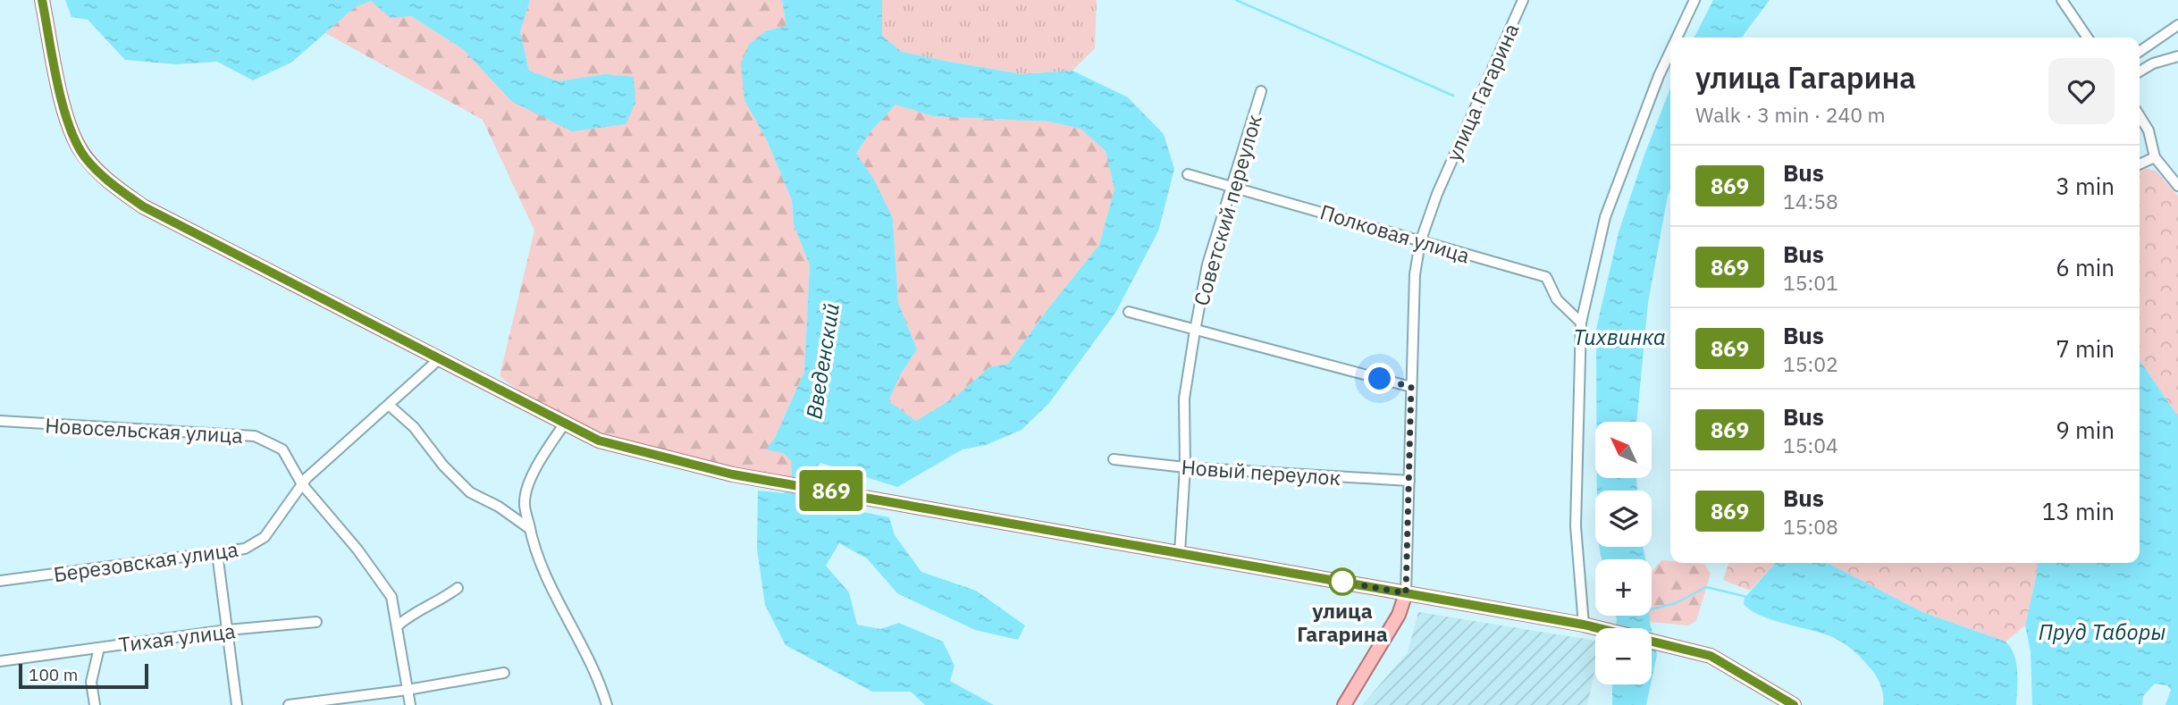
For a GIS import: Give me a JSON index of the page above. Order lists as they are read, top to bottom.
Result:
{
  "streets": {
    "street": [
      "улица Гагарина",
      "Советский переулок",
      "Полковая улица",
      "Новосельская улица",
      "Новый переулок",
      "Березовская улица",
      "Тихая улица"
    ]
  },
  "crossings": [
    ["улица Гагарина", "Полковая улица"],
    ["улица Гагарина", "Новый переулок"],
    ["Советский переулок", "Полковая улица"],
    ["Советский переулок", "Новый переулок"],
    ["Новосельская улица", "Березовская улица"]
  ],
  "water": ["Тихвинка", "Введенский", "Пруд Таборы"],
  "places": ["улица Гагарина"],
  "lines": ["bus line 869"],
  "scale_bar": "100 m",
  "north": "top left",
  "page": {
    "on_map": "869",
    "heading": ["улица Гагарина", "Walk · 3 min · 240 m"],
    "list": [
      {
        "mark": "869",
        "name": "Bus",
        "note": "14:58",
        "value": "3 min"
      },
      {
        "mark": "869",
        "name": "Bus",
        "note": "15:01",
        "value": "6 min"
      },
      {
        "mark": "869",
        "name": "Bus",
        "note": "15:02",
        "value": "7 min"
      },
      {
        "mark": "869",
        "name": "Bus",
        "note": "15:04",
        "value": "9 min"
      },
      {
        "mark": "869",
        "name": "Bus",
        "note": "15:08",
        "value": "13 min"
      }
    ],
    "map_buttons": ["+", "−"],
    "scale": "100 m"
  }
}
